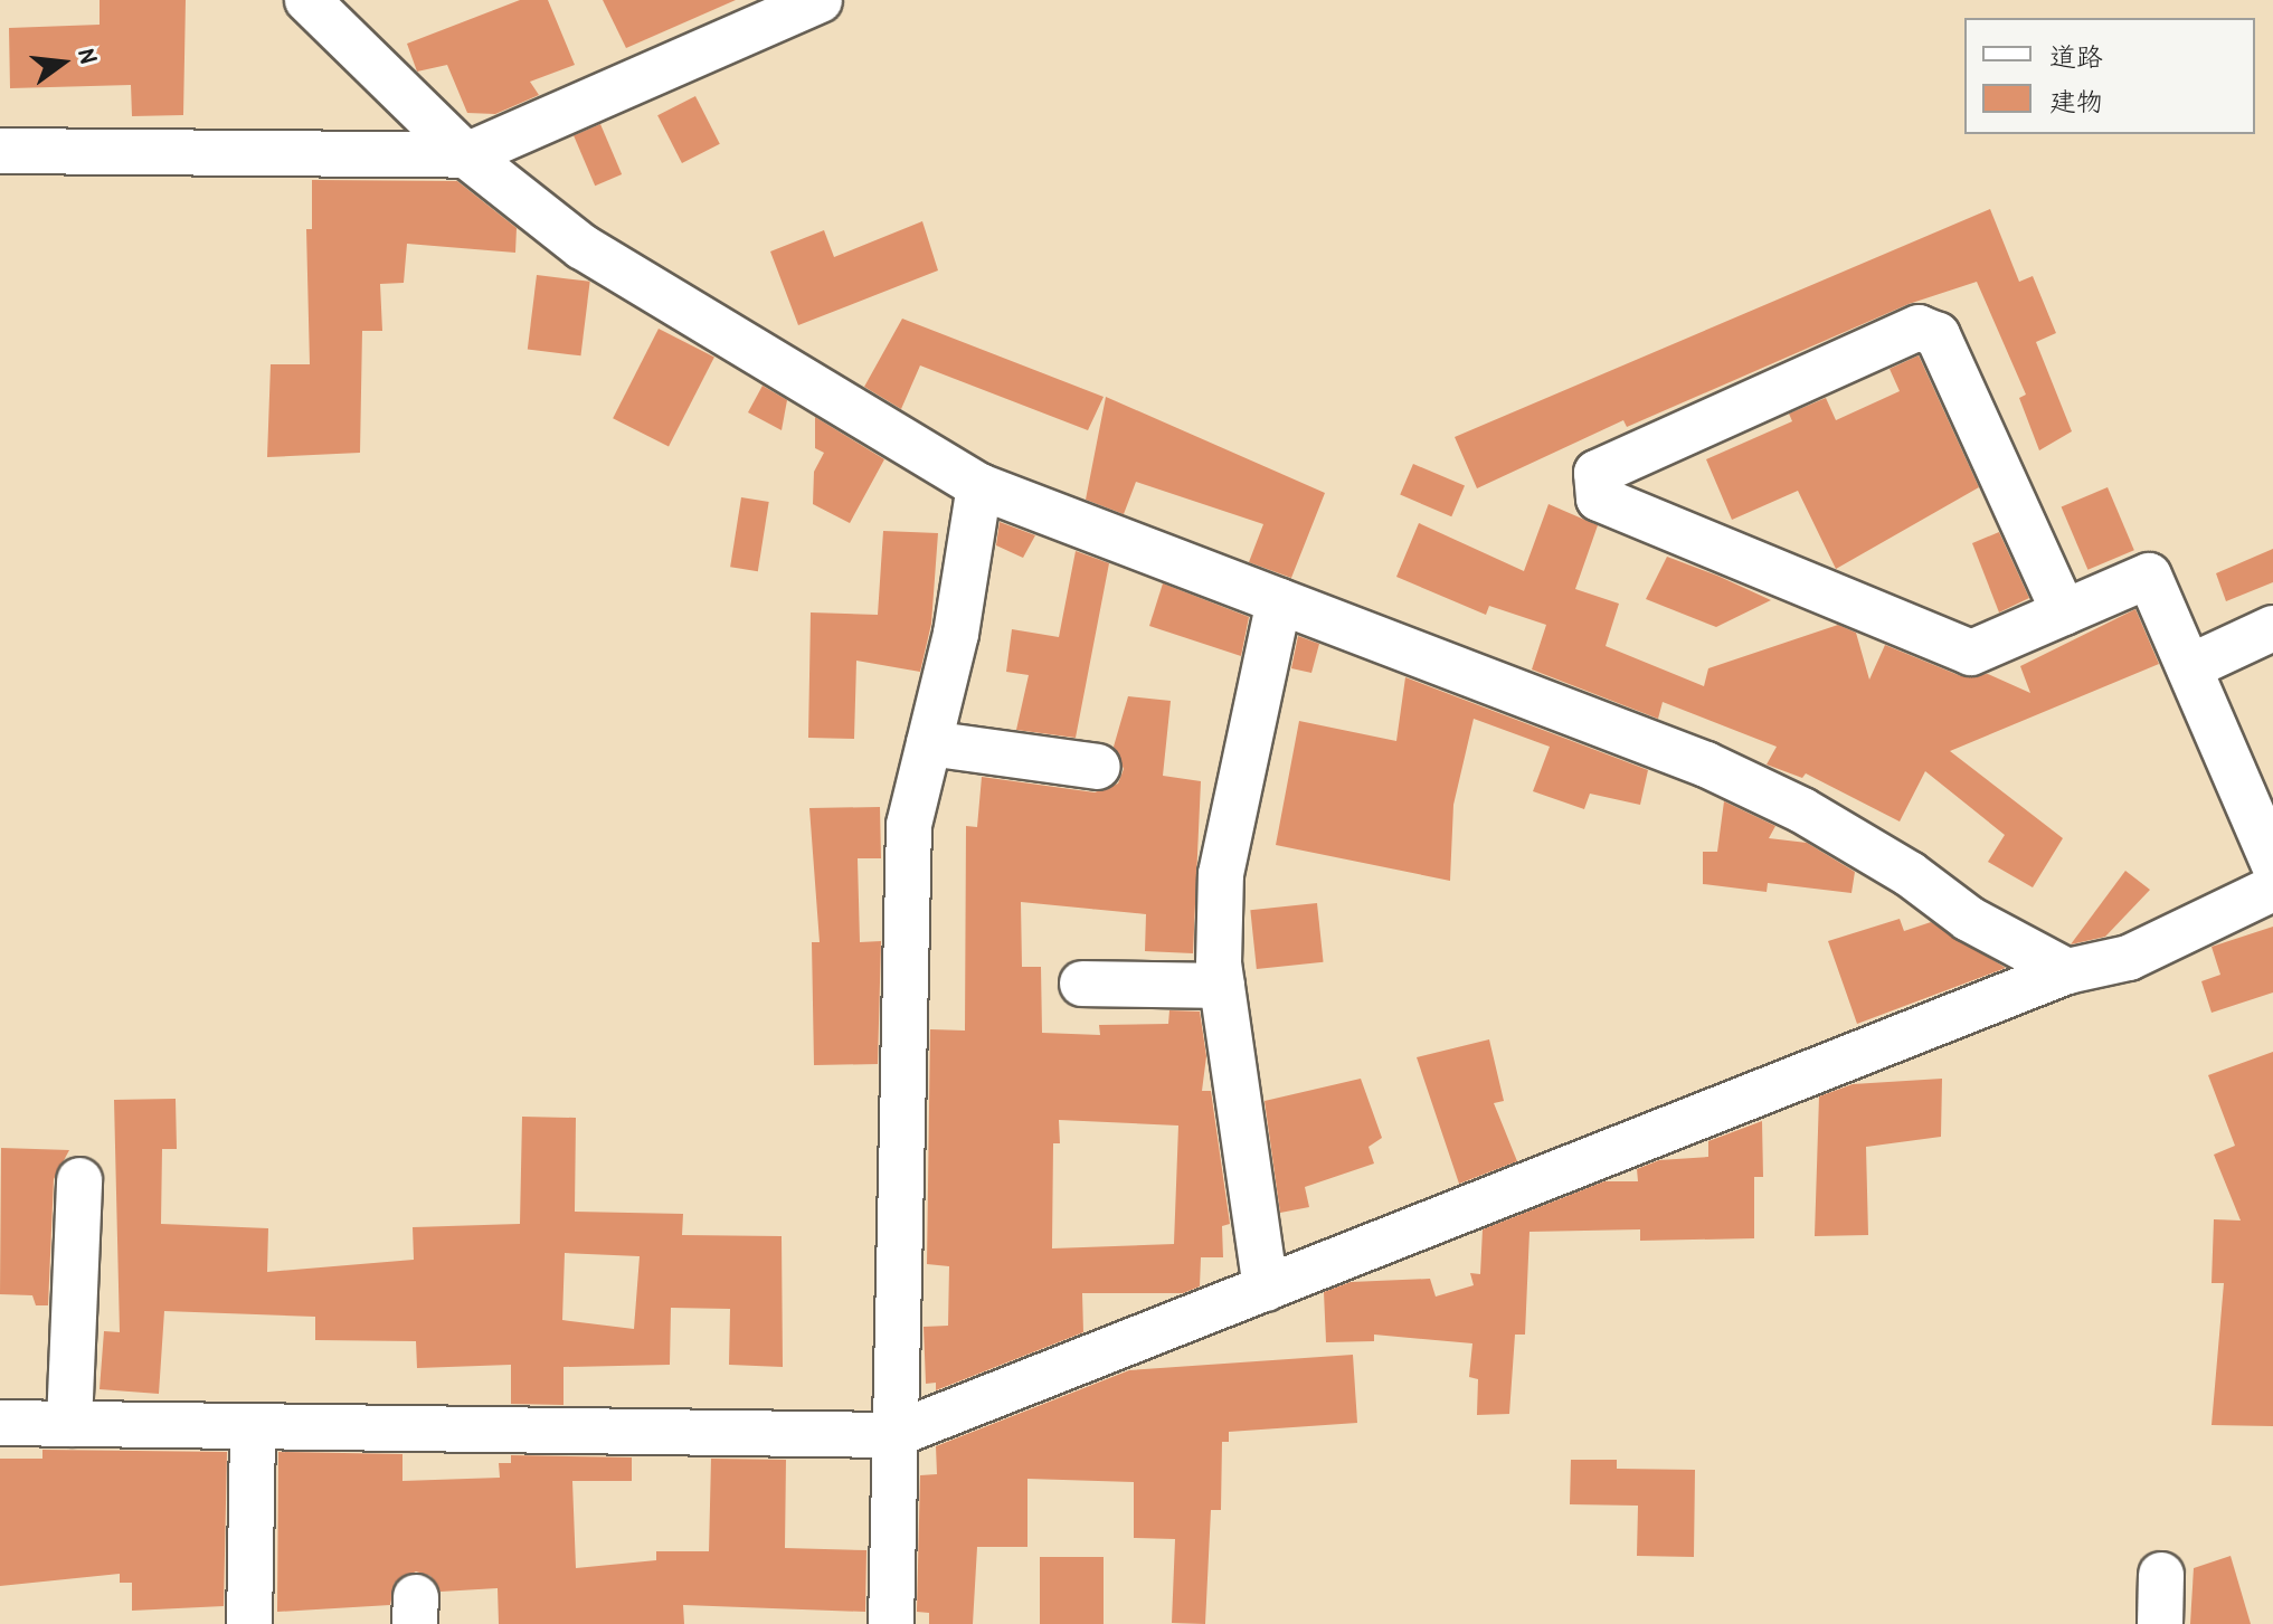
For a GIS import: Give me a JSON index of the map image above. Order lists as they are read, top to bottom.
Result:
{
  "legend": ["道路", "建物"],
  "north": "right"
}
